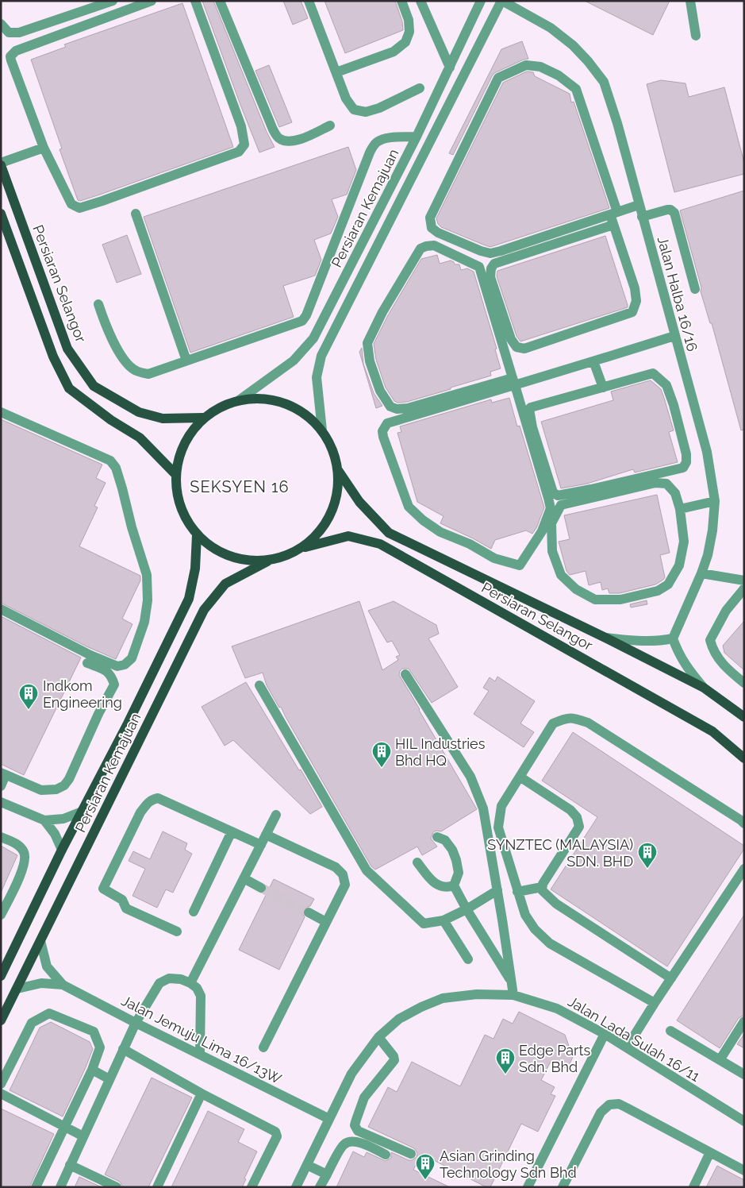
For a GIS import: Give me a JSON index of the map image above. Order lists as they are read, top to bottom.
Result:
{
  "streets": {
    "main road": ["Persiaran Kemajuan", "Persiaran Selangor"],
    "street": ["Jalan Halba 16/16", "Jalan Lada Sulah 16/11", "Jalan Jemuju Lima 16/13W"]
  },
  "crossings": [
    ["Persiaran Kemajuan", "Jalan Halba 16/16"],
    ["Persiaran Kemajuan", "Jalan Jemuju Lima 16/13W"],
    ["Jalan Lada Sulah 16/11", "Jalan Jemuju Lima 16/13W"]
  ],
  "districts": ["SEKSYEN 16"],
  "places": {
    "building": [
      "Indkom Engineering",
      "HIL Industries Bhd HQ",
      "SYNZTEC (MALAYSIA) SDN. BHD",
      "Edge Parts Sdn. Bhd",
      "Asian Grinding Technology Sdn Bhd"
    ]
  }
}
